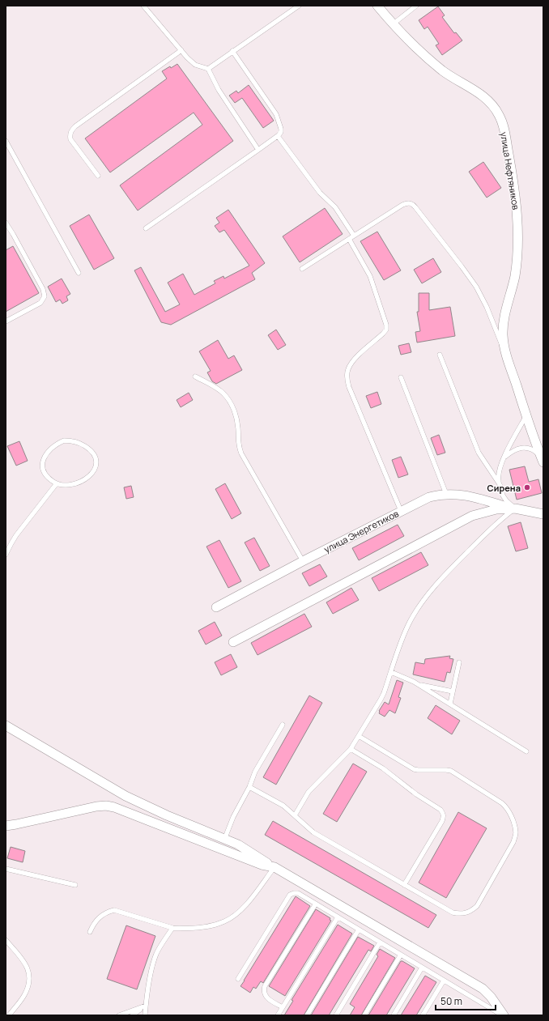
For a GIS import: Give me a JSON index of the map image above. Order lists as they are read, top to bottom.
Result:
{
  "streets": {
    "street": ["улица Нефтяников", "улица Энергетиков"]
  },
  "places": ["Сирена"],
  "scale_bar": "50 m"
}
